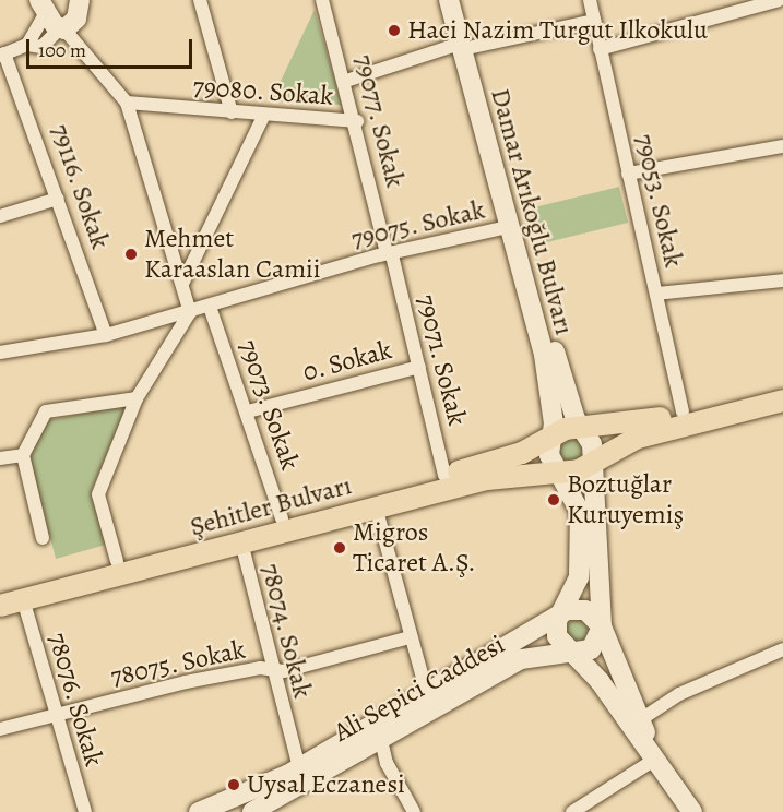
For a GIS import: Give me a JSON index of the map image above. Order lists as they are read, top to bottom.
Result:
{
  "streets": {
    "main road": ["Damar Arıkoğlu Bulvarı", "Şehitler Bulvarı", "Ali Sepici Caddesi"],
    "street": [
      "79080. Sokak",
      "79077. Sokak",
      "79116. Sokak",
      "79053. Sokak",
      "79075. Sokak",
      "79071. Sokak",
      "0. Sokak",
      "79073. Sokak",
      "78074. Sokak",
      "78075. Sokak",
      "78076. Sokak"
    ]
  },
  "crossings": [
    ["79080. Sokak", "79077. Sokak"],
    ["79077. Sokak", "79075. Sokak"],
    ["79077. Sokak", "79071. Sokak"],
    ["79116. Sokak", "79075. Sokak"],
    ["Damar Arıkoğlu Bulvarı", "79075. Sokak"],
    ["Damar Arıkoğlu Bulvarı", "Şehitler Bulvarı"],
    ["79075. Sokak", "79071. Sokak"],
    ["79075. Sokak", "79073. Sokak"],
    ["79071. Sokak", "0. Sokak"],
    ["79071. Sokak", "Şehitler Bulvarı"],
    ["0. Sokak", "79073. Sokak"],
    ["79073. Sokak", "Şehitler Bulvarı"],
    ["Şehitler Bulvarı", "78074. Sokak"],
    ["Şehitler Bulvarı", "78076. Sokak"],
    ["78074. Sokak", "78075. Sokak"],
    ["78074. Sokak", "Ali Sepici Caddesi"],
    ["78075. Sokak", "78076. Sokak"]
  ],
  "places": [
    "Haci Nazim Turgut Ilkokulu",
    "Mehmet Karaaslan Camii",
    "Boztuğlar Kuruyemiş",
    "Migros Ticaret A.Ş.",
    "Uysal Eczanesi"
  ],
  "scale_bar": "100 m"
}
